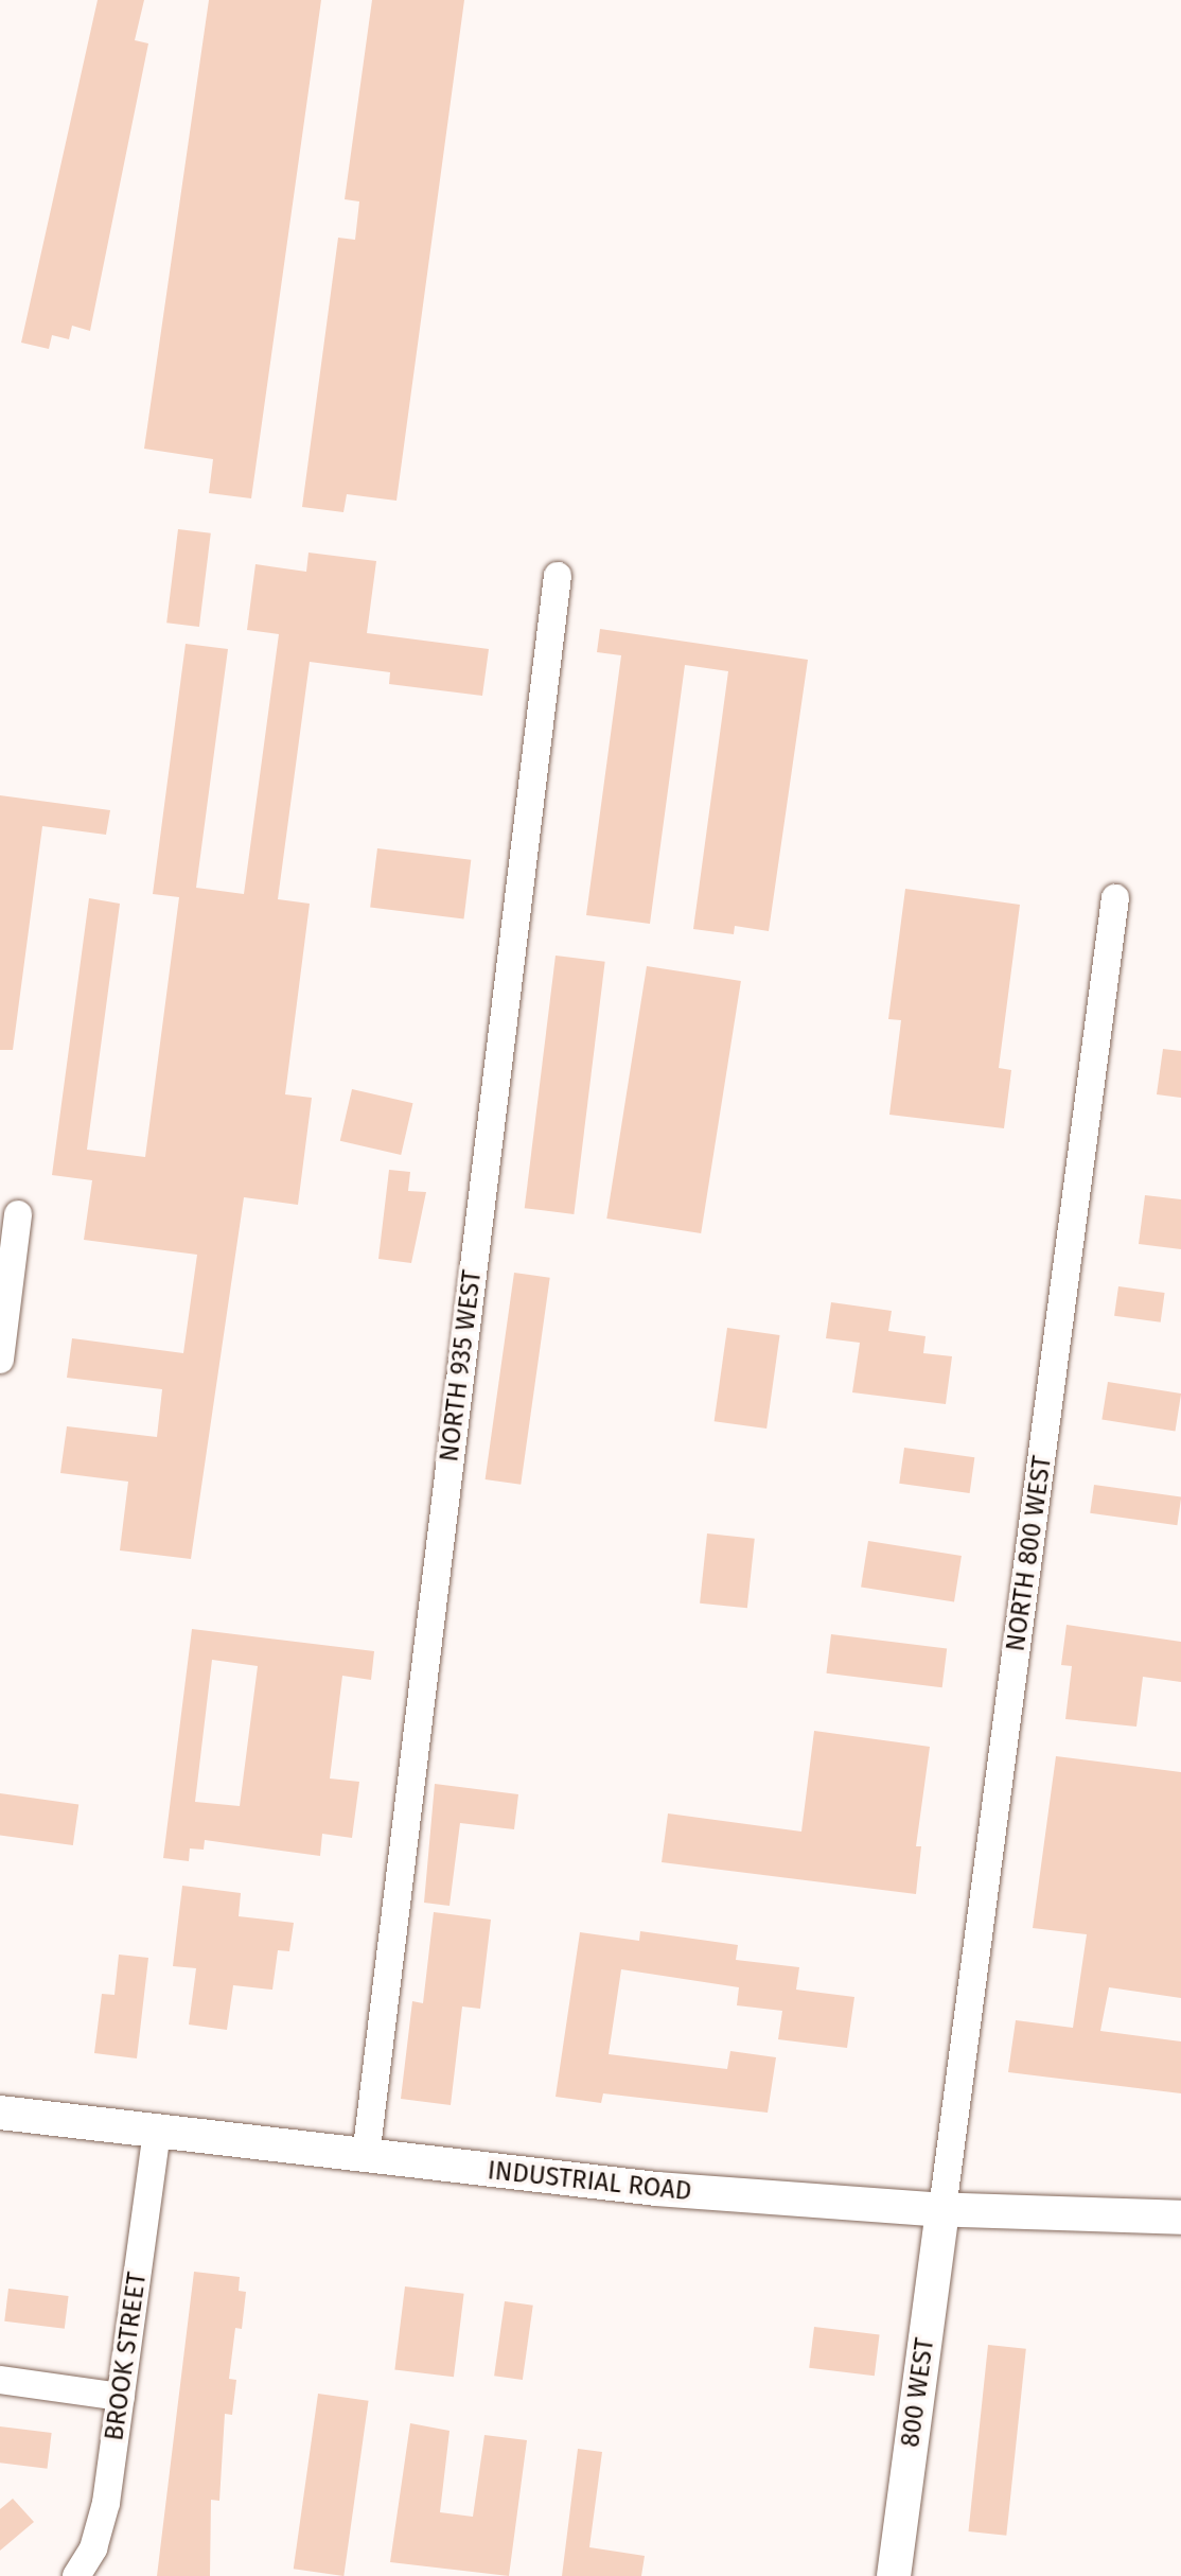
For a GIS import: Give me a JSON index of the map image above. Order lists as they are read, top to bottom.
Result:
{
  "streets": {
    "street": [
      "NORTH 935 WEST",
      "NORTH 800 WEST",
      "INDUSTRIAL ROAD",
      "BROOK STREET",
      "800 WEST"
    ]
  },
  "crossings": [
    ["NORTH 935 WEST", "INDUSTRIAL ROAD"],
    ["NORTH 800 WEST", "INDUSTRIAL ROAD"],
    ["NORTH 800 WEST", "800 WEST"],
    ["INDUSTRIAL ROAD", "BROOK STREET"],
    ["INDUSTRIAL ROAD", "800 WEST"]
  ]
}
